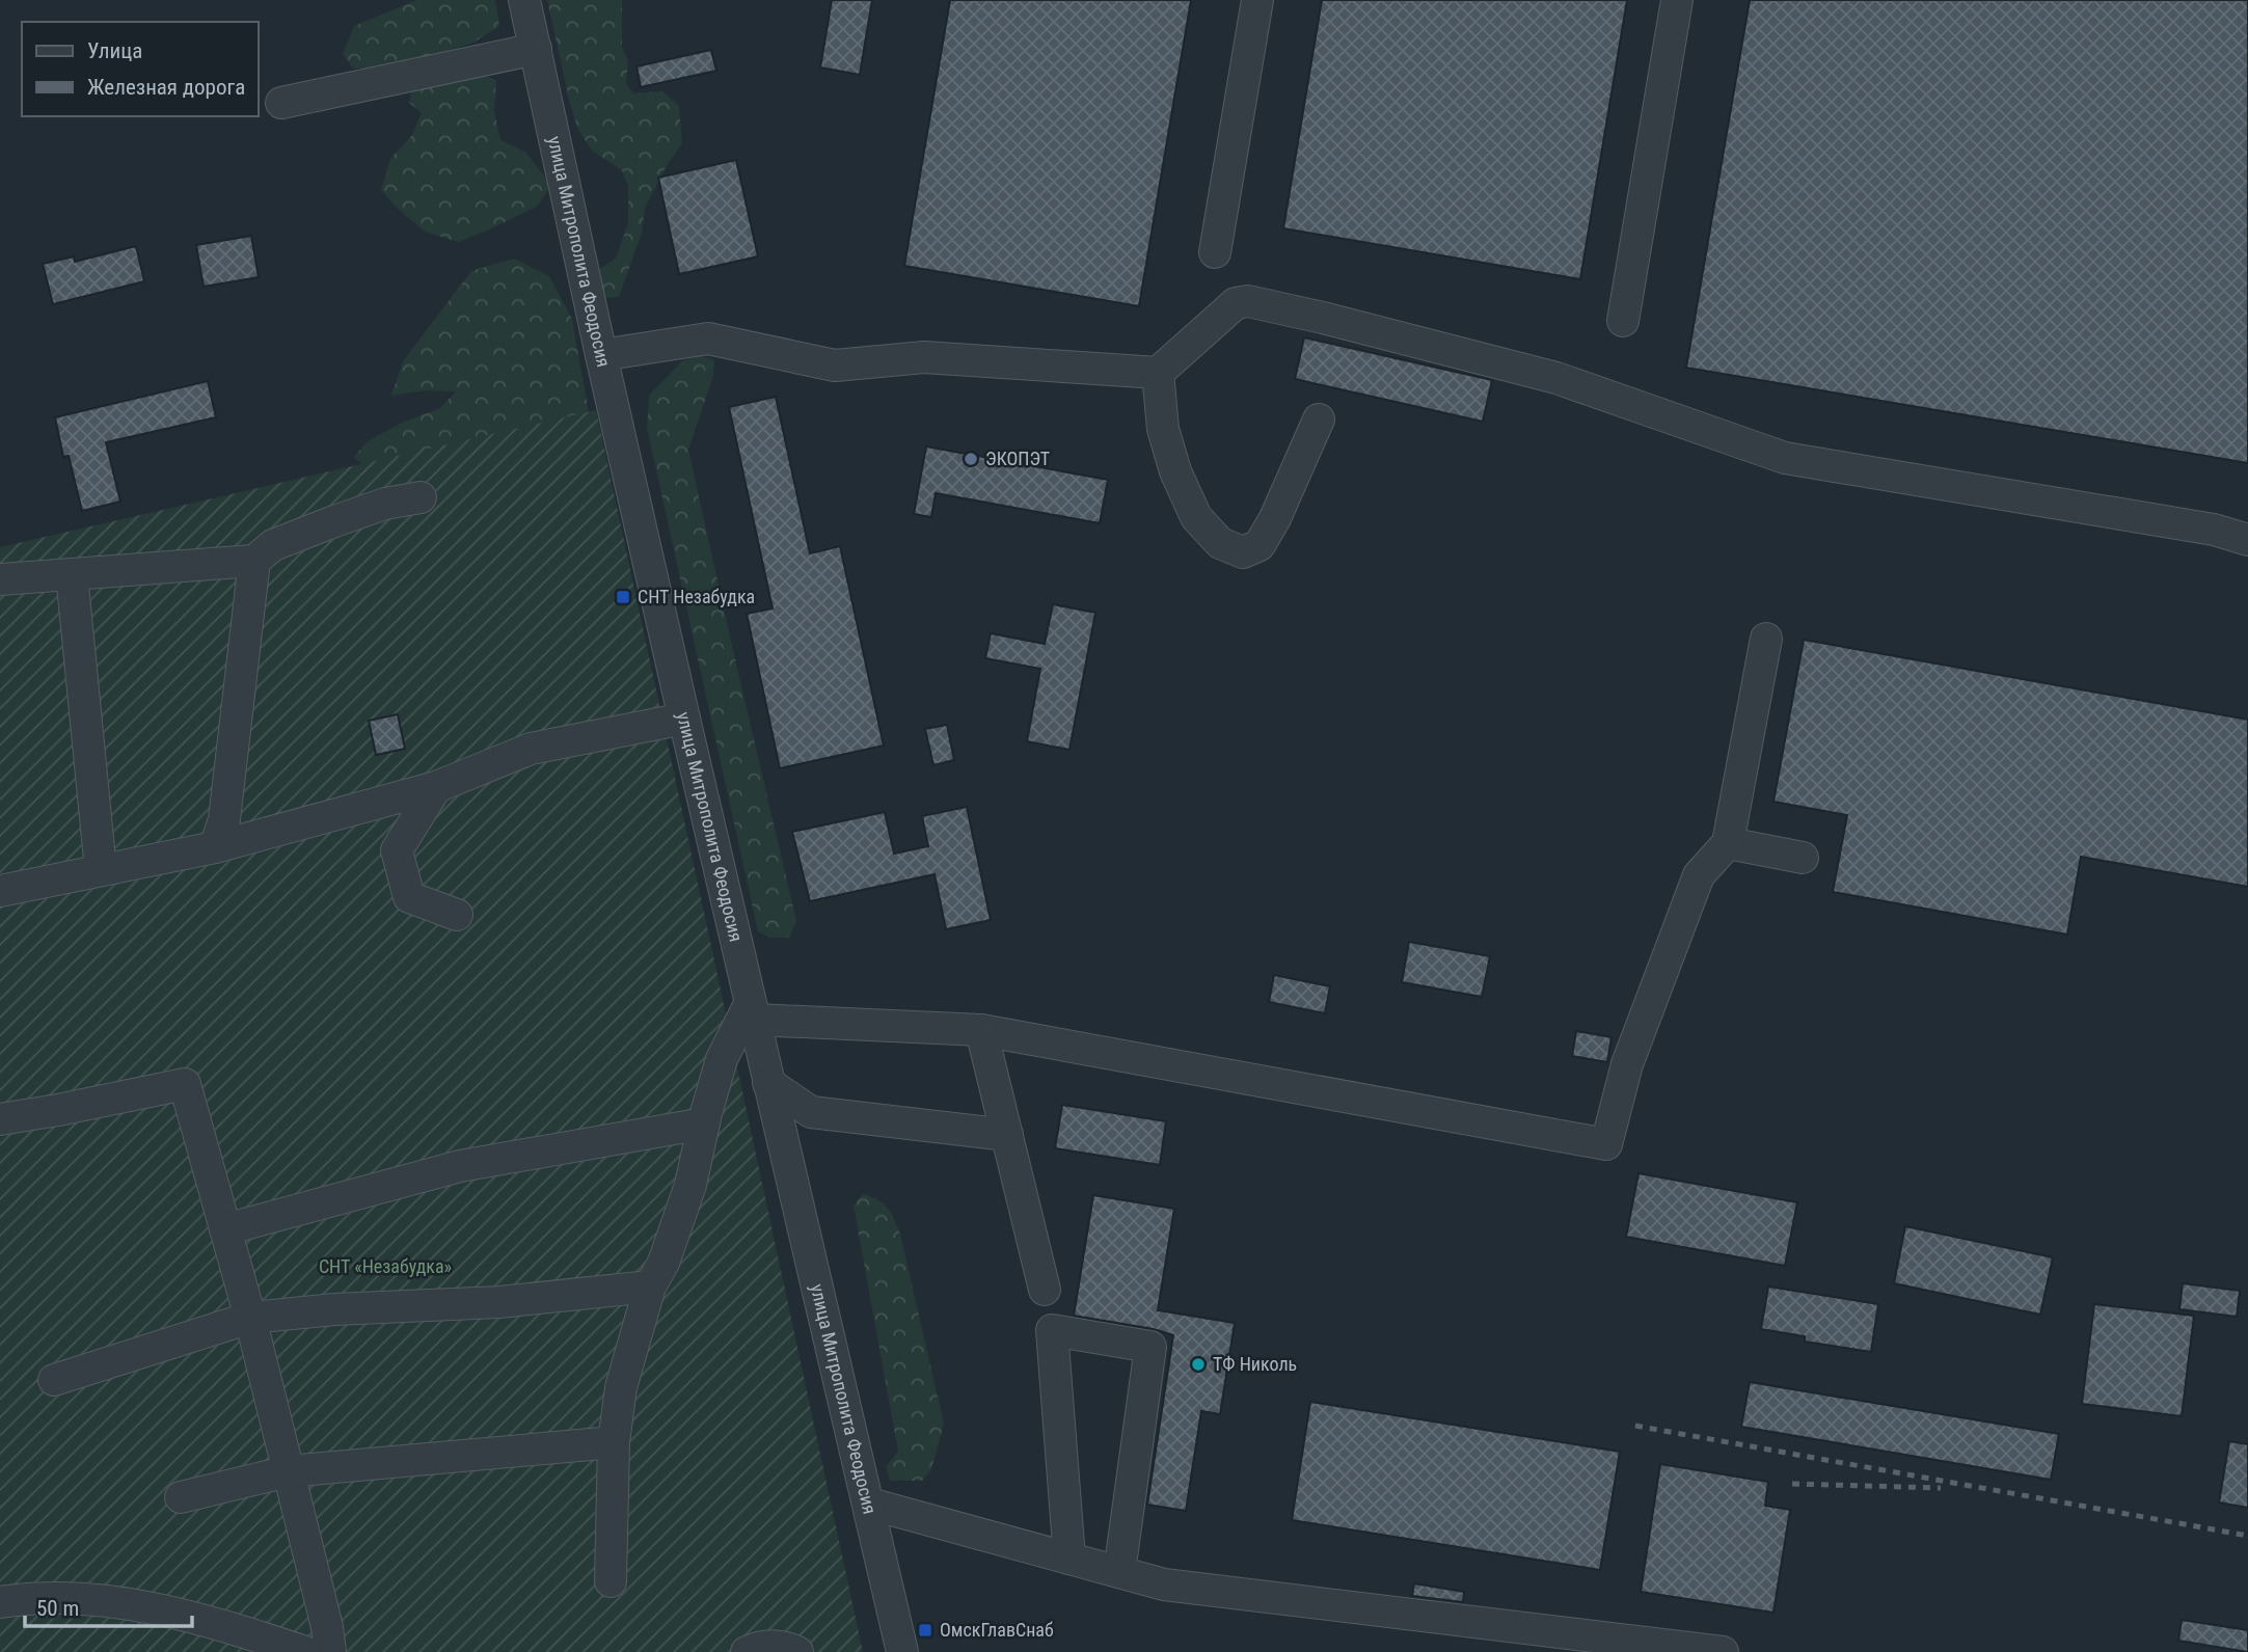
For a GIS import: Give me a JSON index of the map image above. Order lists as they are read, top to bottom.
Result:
{
  "streets": {
    "street": ["улица Митрополита Феодосия"]
  },
  "parks": ["СНТ «Незабудка»"],
  "places": {
    "other": ["ЭКОПЭТ", "ТФ Николь"],
    "transit": ["СНТ Незабудка", "ОмскГлавСнаб"]
  },
  "legend": ["Улица", "Железная дорога"],
  "scale_bar": "50 m"
}
